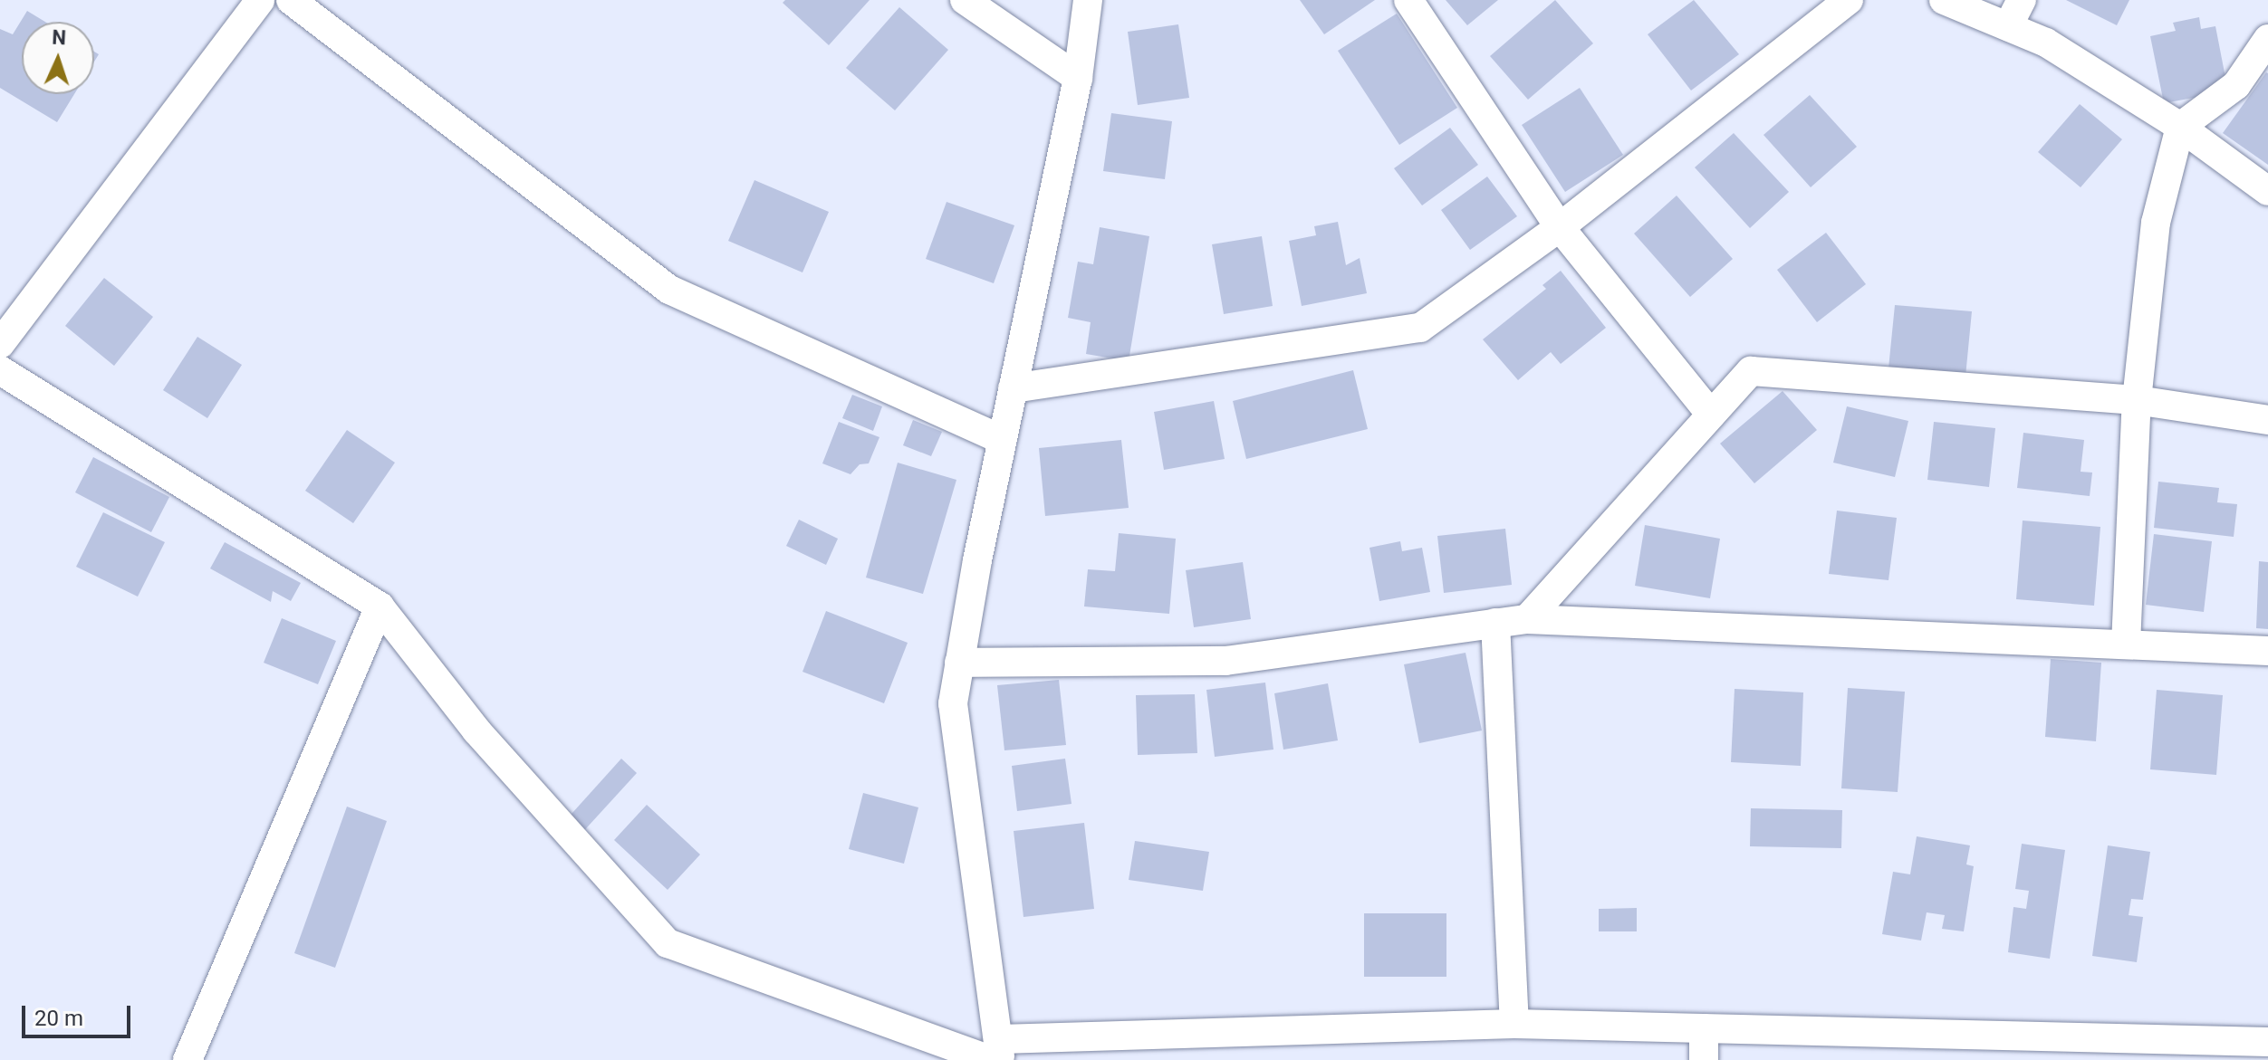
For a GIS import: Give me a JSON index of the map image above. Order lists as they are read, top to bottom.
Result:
{
  "scale_bar": "20 m",
  "north": "top"
}
